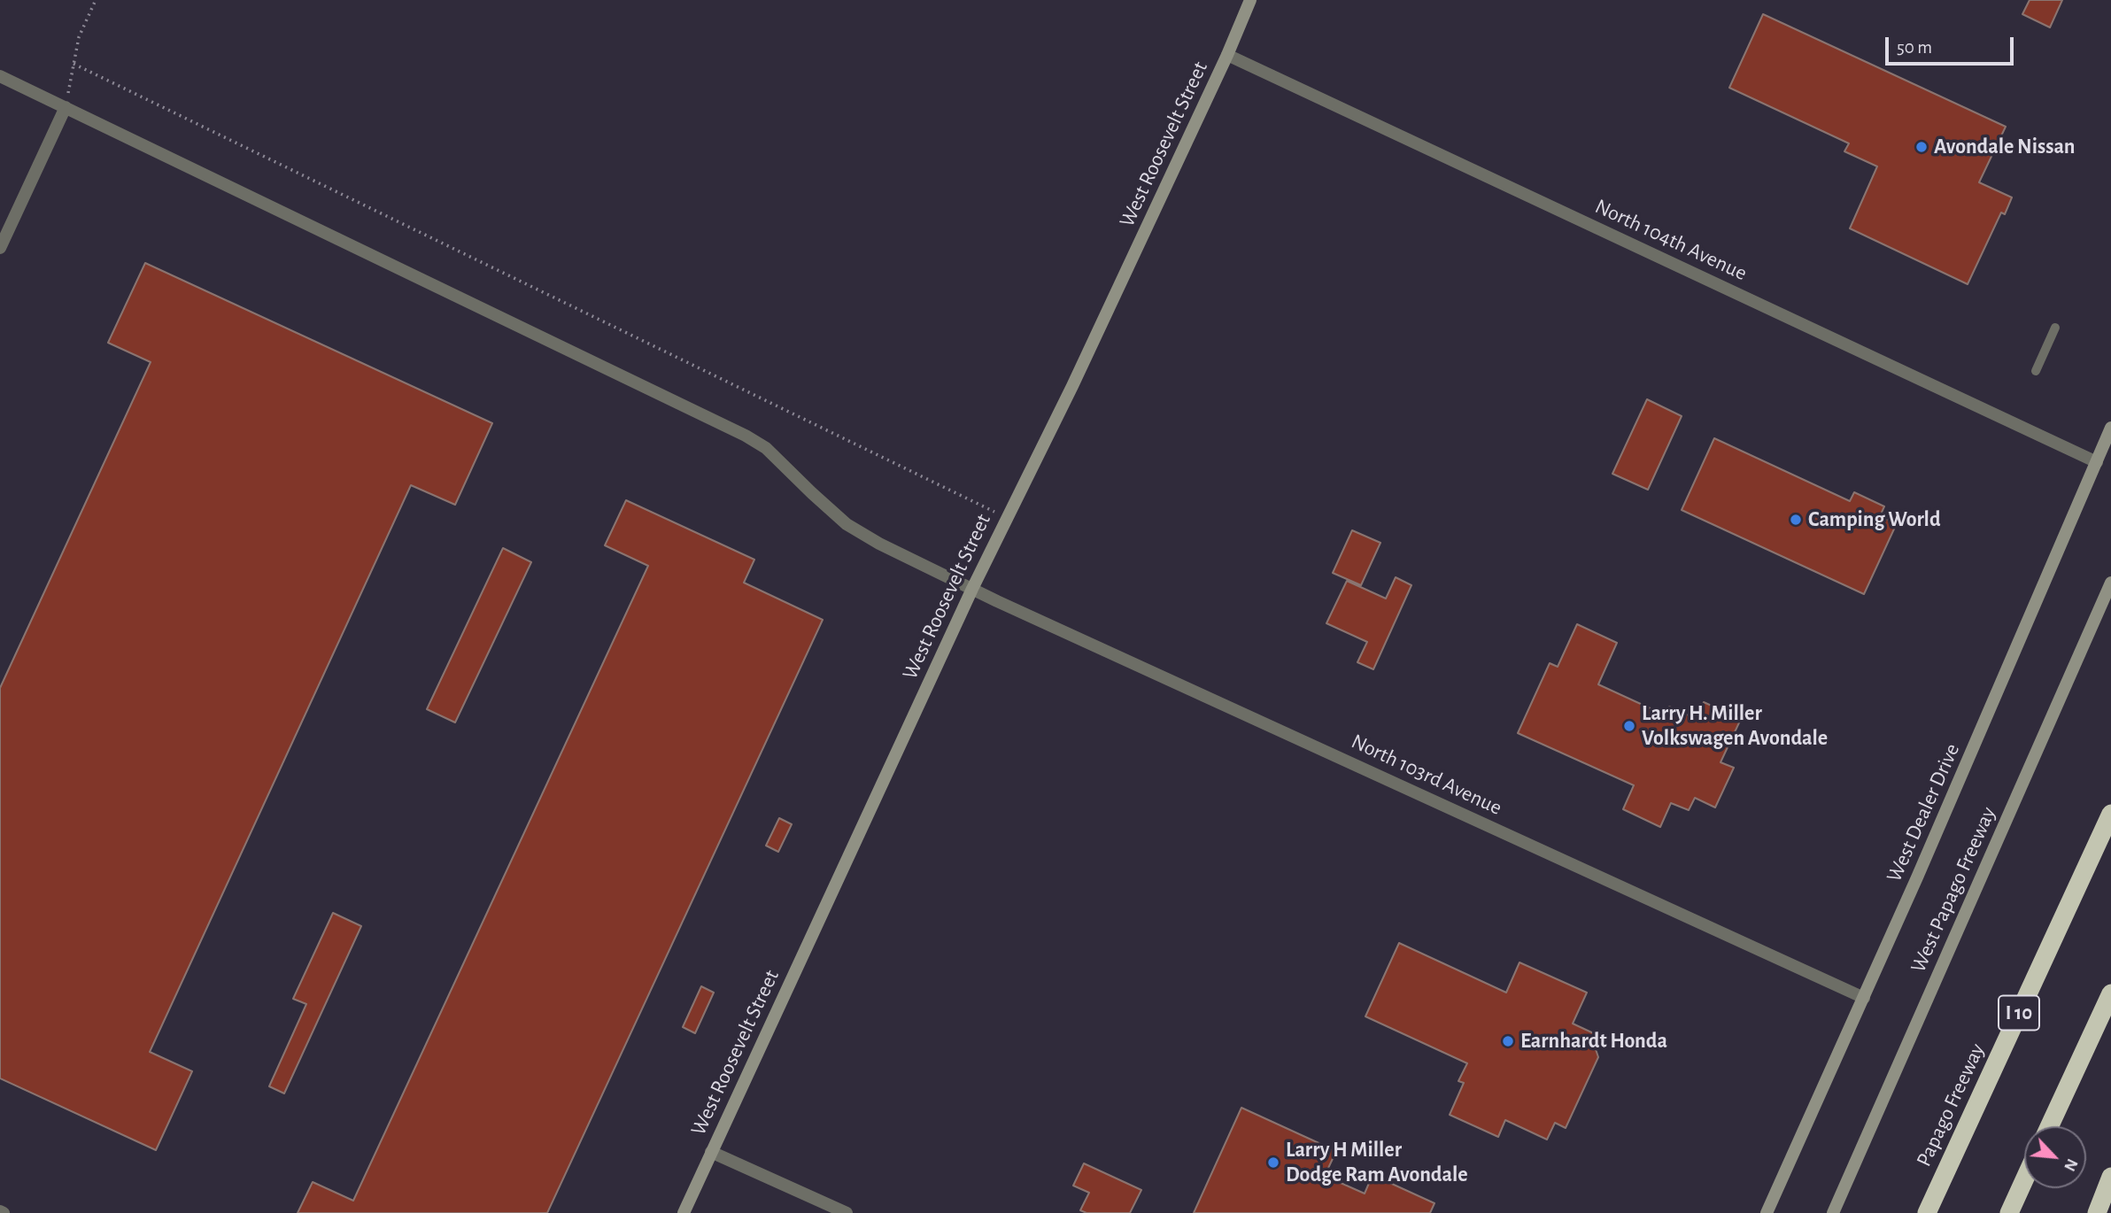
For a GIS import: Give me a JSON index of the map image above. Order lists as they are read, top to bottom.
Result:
{
  "streets": {
    "highway": ["I 10", "Papago Freeway"],
    "street": [
      "West Roosevelt Street",
      "North 104th Avenue",
      "North 103rd Avenue",
      "West Dealer Drive",
      "West Papago Freeway"
    ]
  },
  "crossings": [
    ["West Roosevelt Street", "North 104th Avenue"],
    ["West Roosevelt Street", "North 103rd Avenue"],
    ["North 104th Avenue", "West Dealer Drive"],
    ["North 103rd Avenue", "West Dealer Drive"]
  ],
  "places": [
    "Avondale Nissan",
    "Camping World",
    "Larry H. Miller Volkswagen Avondale",
    "Earnhardt Honda",
    "Larry H Miller Dodge Ram Avondale"
  ],
  "scale_bar": "50 m",
  "north": "bottom right"
}
